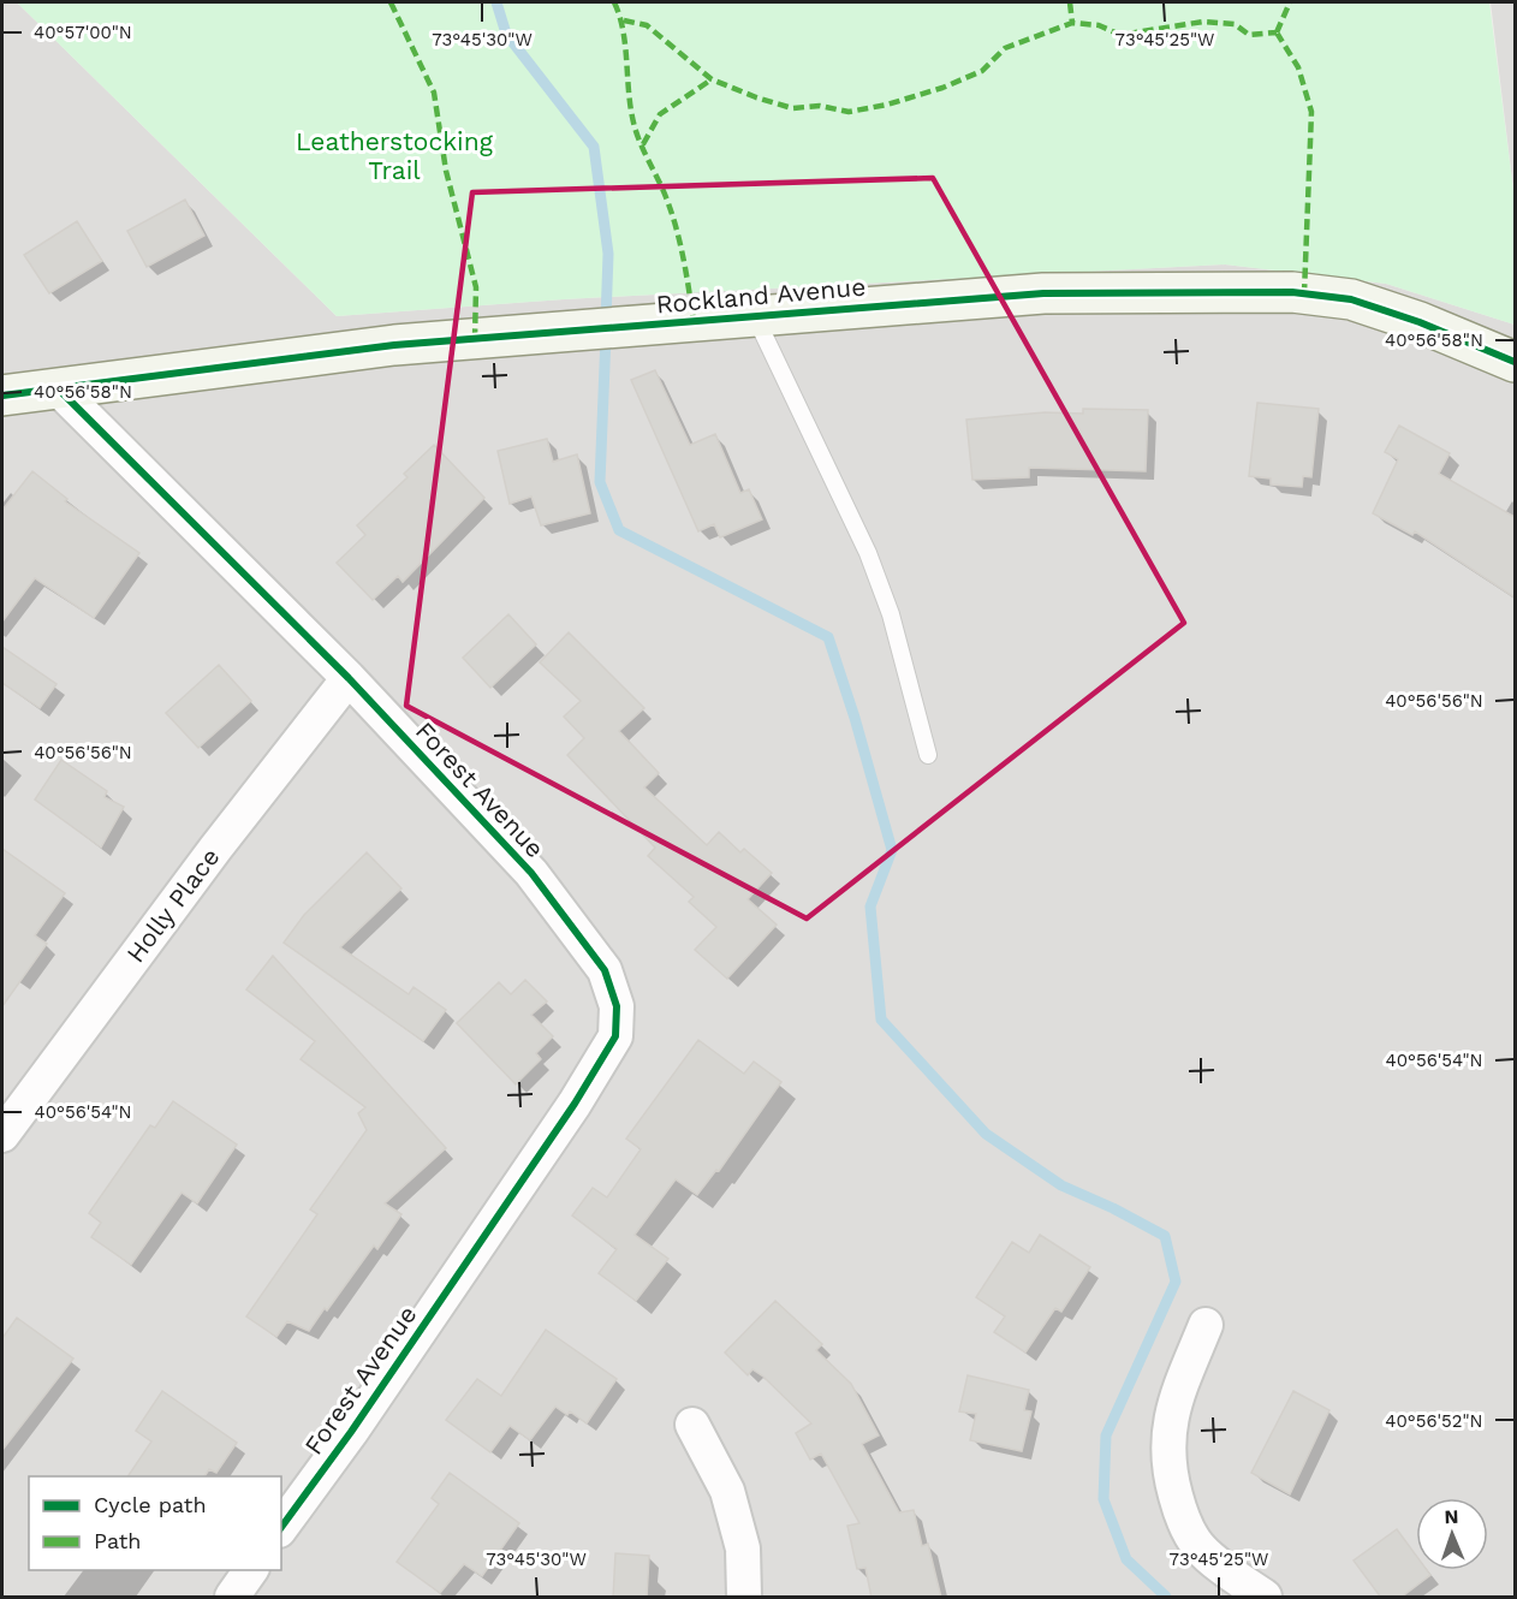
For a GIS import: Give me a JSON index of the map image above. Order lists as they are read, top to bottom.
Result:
{
  "streets": {
    "street": ["Rockland Avenue", "Forest Avenue", "Holly Place"]
  },
  "crossings": [
    ["Rockland Avenue", "Forest Avenue"],
    ["Forest Avenue", "Holly Place"]
  ],
  "parks": ["Leatherstocking Trail"],
  "legend": ["Cycle path", "Path"],
  "north": "top",
  "coordinates": [
    "40°57'00\"N",
    "73°45'30\"W",
    "73°45'25\"W",
    "40°56'58\"N",
    "40°56'56\"N",
    "40°56'54\"N",
    "40°56'52\"N"
  ]
}
